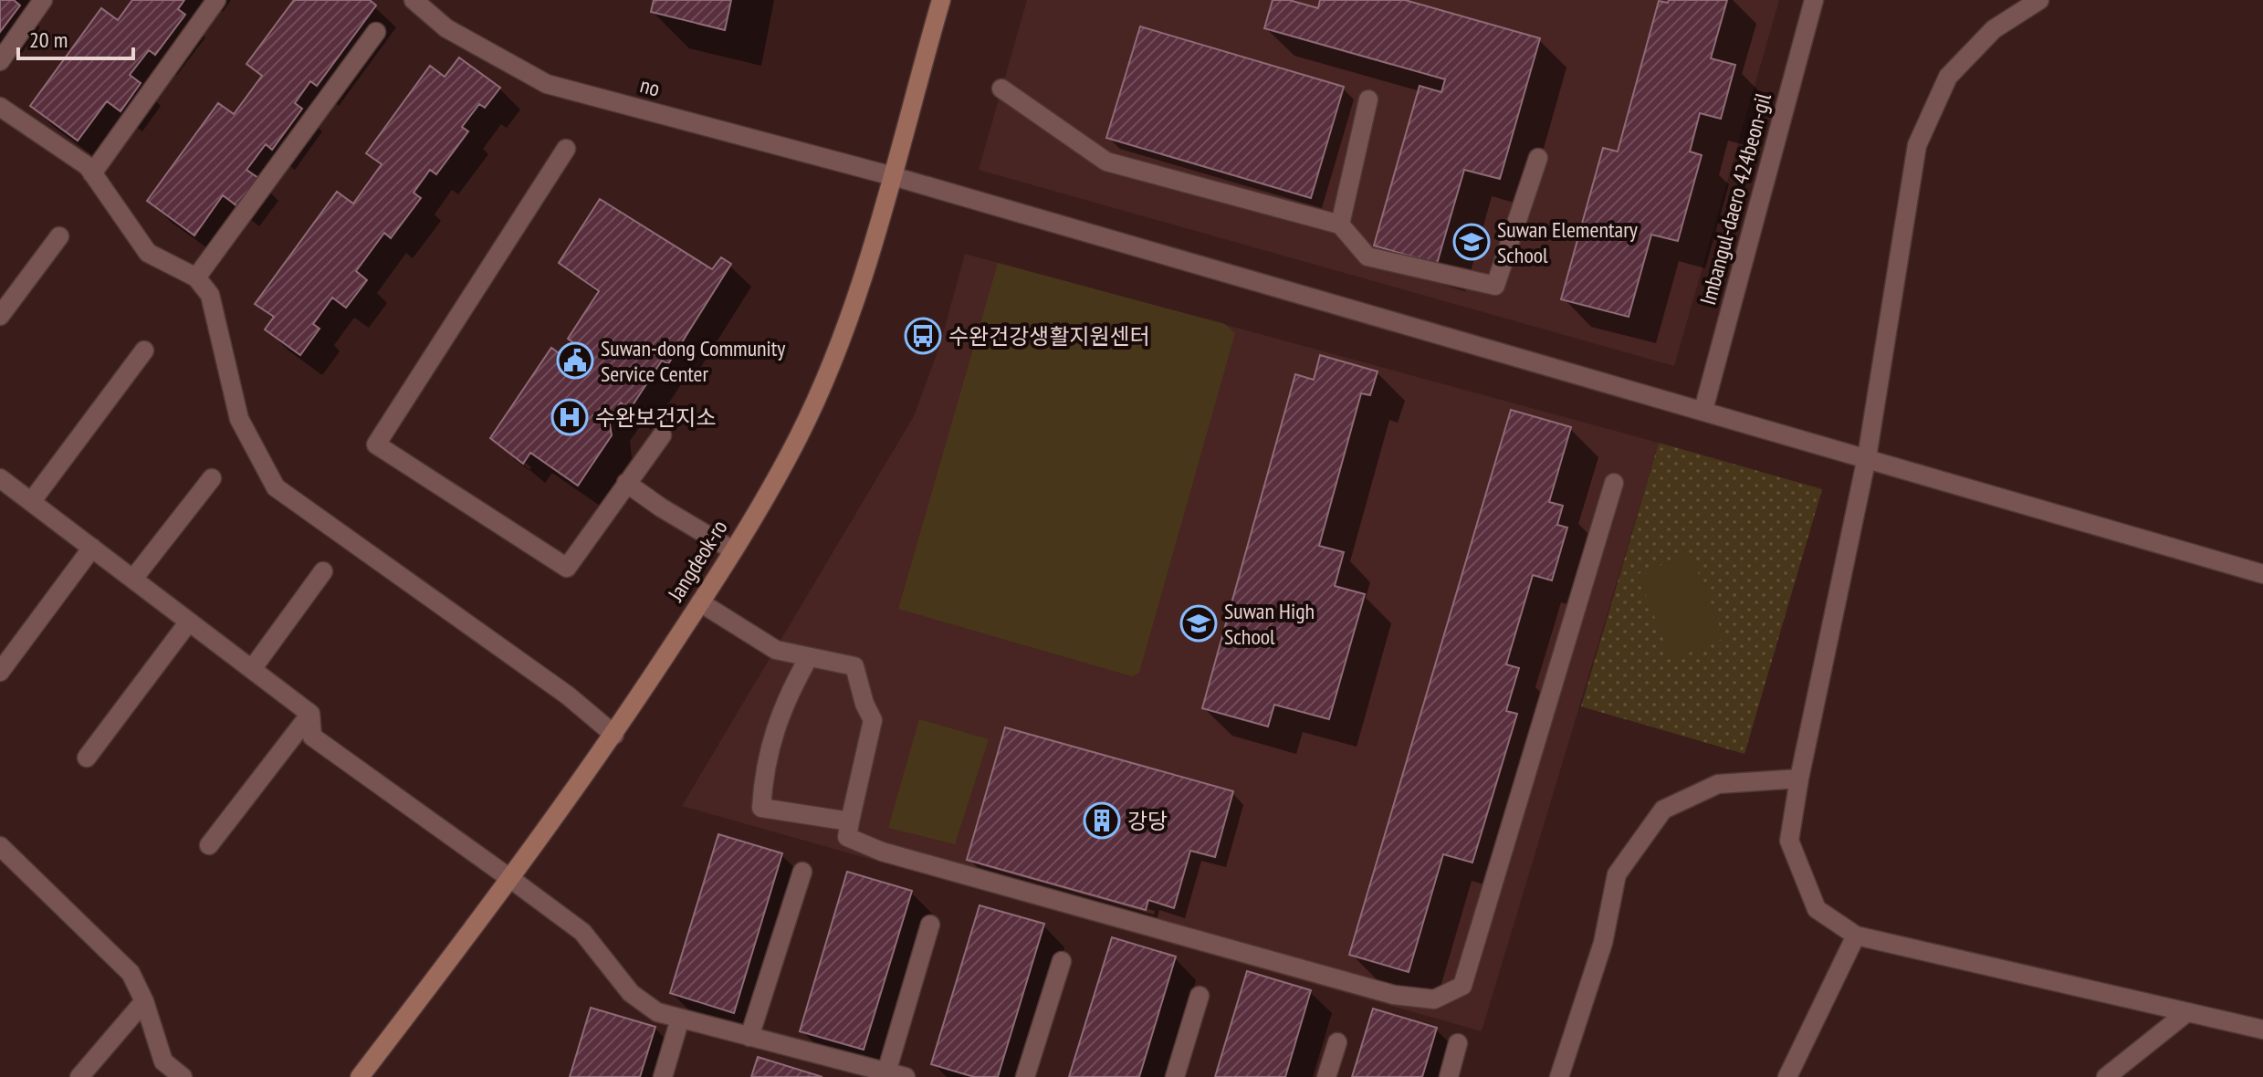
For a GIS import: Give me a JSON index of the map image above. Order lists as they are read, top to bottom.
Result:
{
  "streets": {
    "main road": ["Jangdeok-ro"],
    "street": ["no", "Imbangul-daero 424beon-gil"]
  },
  "crossings": [
    ["no", "Imbangul-daero 424beon-gil"],
    ["no", "Jangdeok-ro"]
  ],
  "places": {
    "school or university": ["Suwan Elementary School", "Suwan High School"],
    "bus stop": ["수완건강생활지원센터"],
    "public building": ["Suwan-dong Community Service Center"],
    "hospital": ["수완보건지소"],
    "building": ["강당"]
  },
  "scale_bar": "20 m"
}
